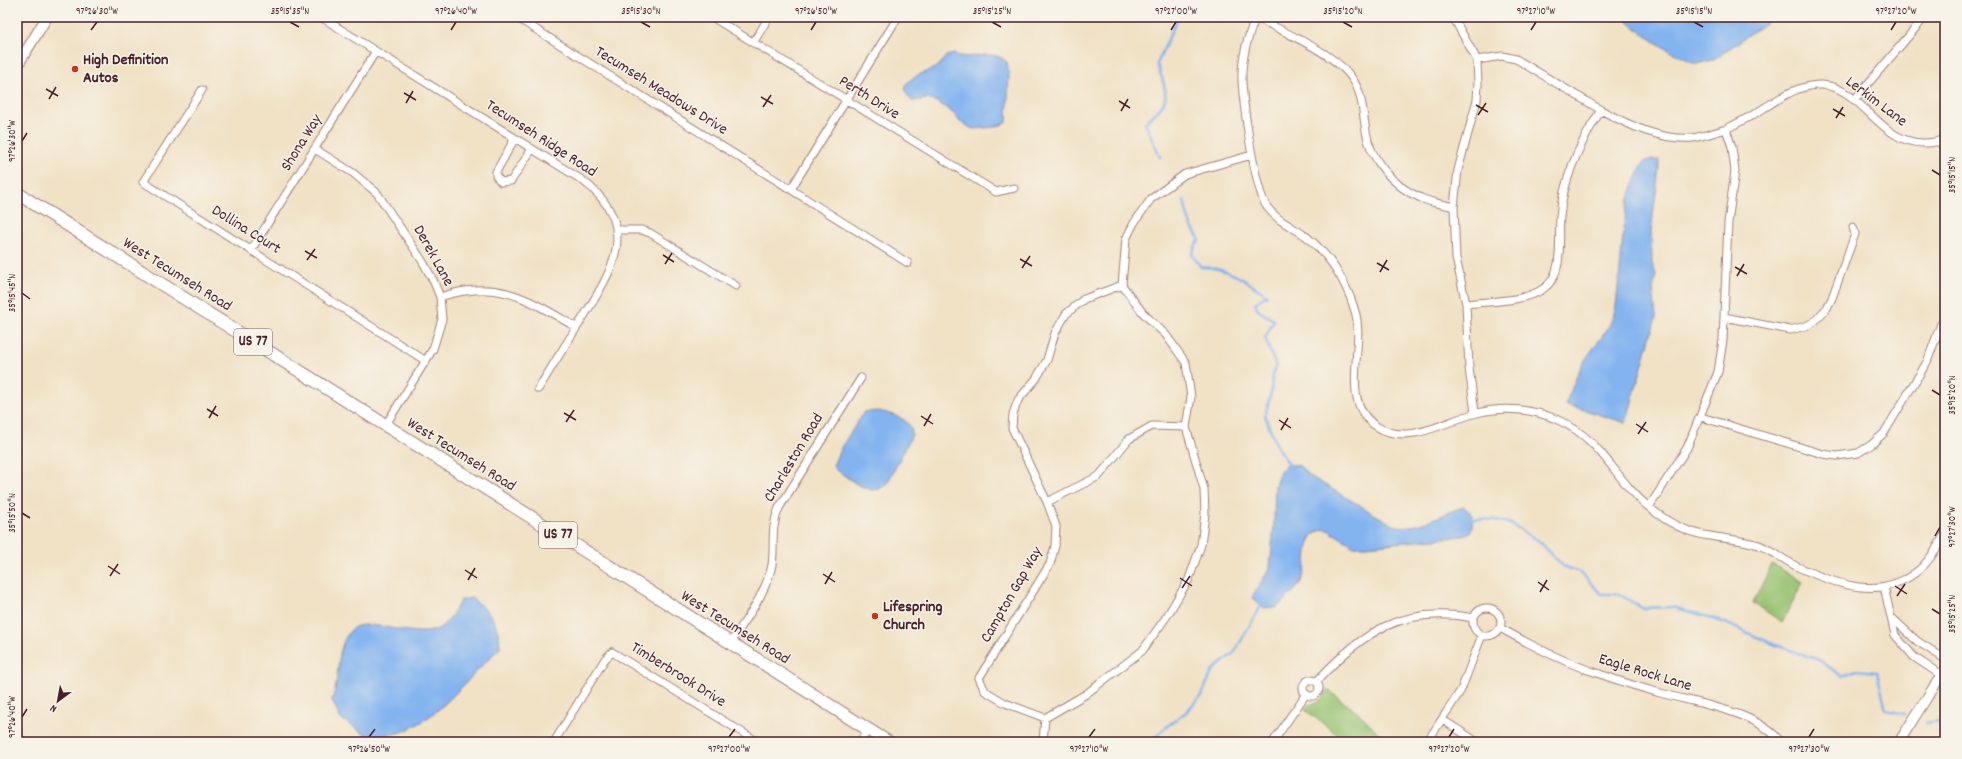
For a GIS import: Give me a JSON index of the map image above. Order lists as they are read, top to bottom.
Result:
{
  "streets": {
    "main road": ["West Tecumseh Road", "US 77"],
    "street": [
      "Tecumseh Meadows Drive",
      "Perth Drive",
      "Lerkim Lane",
      "Tecumseh Ridge Road",
      "Shona Way",
      "Dollina Court",
      "Derek Lane",
      "Charleston Road",
      "Campton Gap Way",
      "Eagle Rock Lane",
      "Timberbrook Drive"
    ]
  },
  "crossings": [
    ["Tecumseh Ridge Road", "Shona Way"],
    ["Shona Way", "Dollina Court"],
    ["Shona Way", "Derek Lane"],
    ["Dollina Court", "Derek Lane"],
    ["Derek Lane", "West Tecumseh Road"],
    ["West Tecumseh Road", "Charleston Road"]
  ],
  "places": ["High Definition Autos", "Lifespring Church"],
  "north": "bottom left",
  "coordinates": [
    "97°26'30\"W",
    "35°15'35\"N",
    "97°26'40\"W",
    "35°15'30\"N",
    "97°26'50\"W",
    "35°15'25\"N",
    "97°27'00\"W",
    "35°15'20\"N",
    "97°27'10\"W",
    "35°15'15\"N",
    "97°27'20\"W",
    "35°15'45\"N",
    "35°15'50\"N",
    "97°27'30\"W"
  ]
}
